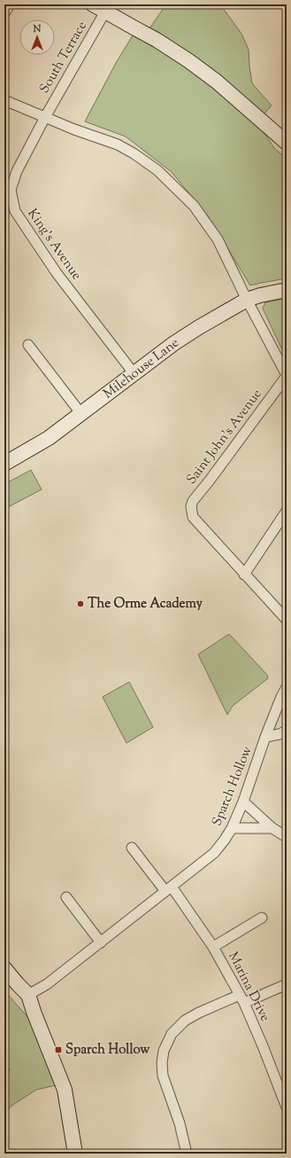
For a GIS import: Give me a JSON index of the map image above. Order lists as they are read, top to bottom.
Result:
{
  "streets": {
    "main road": ["Milehouse Lane"],
    "street": [
      "South Terrace",
      "King's Avenue",
      "Saint John's Avenue",
      "Sparch Hollow",
      "Marina Drive"
    ]
  },
  "crossings": [
    ["South Terrace", "King's Avenue"],
    ["King's Avenue", "Milehouse Lane"],
    ["Sparch Hollow", "Marina Drive"]
  ],
  "places": {
    "other": ["The Orme Academy"],
    "transit": ["Sparch Hollow"]
  },
  "north": "top"
}
